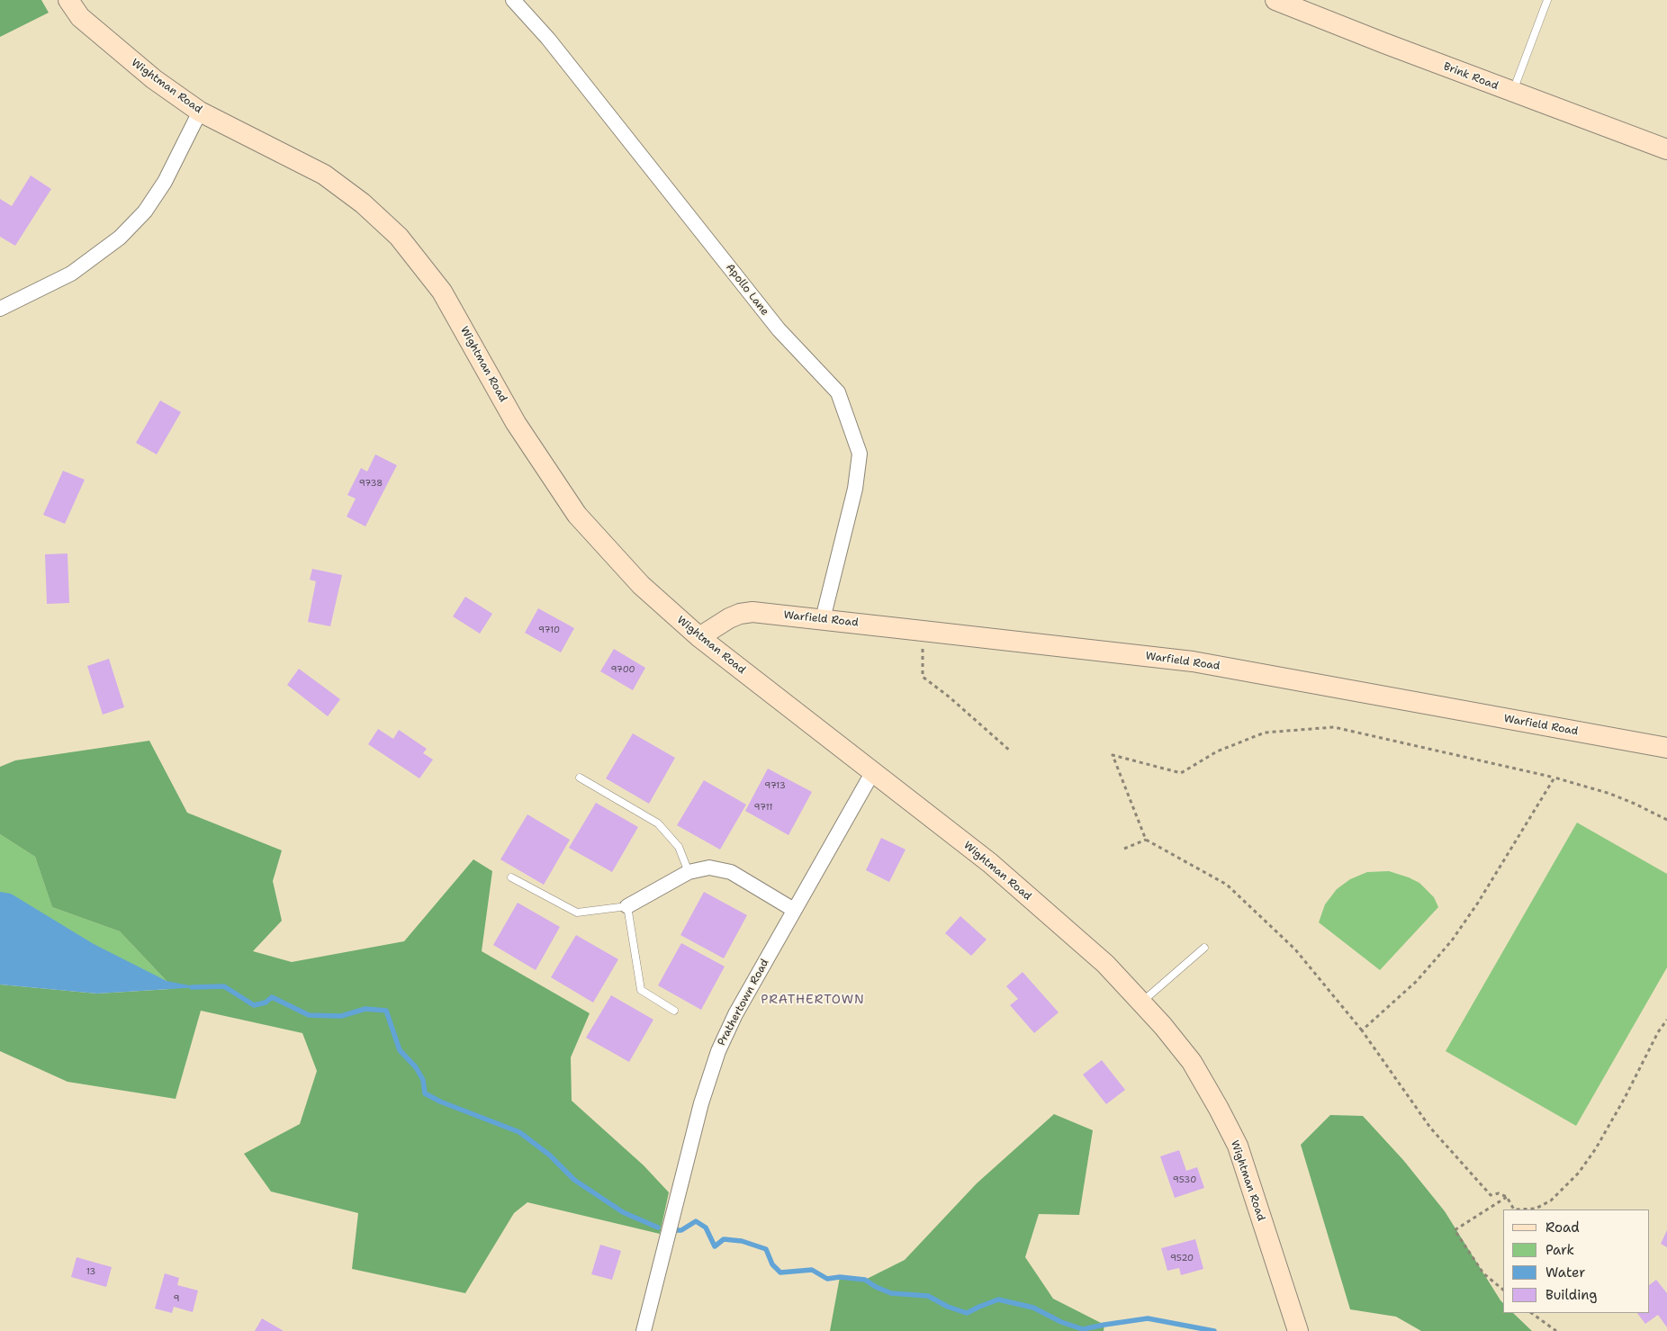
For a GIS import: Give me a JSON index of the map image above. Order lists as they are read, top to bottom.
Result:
{
  "streets": {
    "main road": ["Brink Road", "Wightman Road", "Warfield Road"],
    "street": ["Apollo Lane", "Prathertown Road"]
  },
  "crossings": [
    ["Wightman Road", "Warfield Road"],
    ["Wightman Road", "Prathertown Road"],
    ["Apollo Lane", "Warfield Road"]
  ],
  "districts": ["PRATHERTOWN"],
  "house_numbers": [
    "9738",
    "9710",
    "9700",
    "9713",
    "9711",
    "9530",
    "9520",
    "13",
    "9"
  ],
  "legend": [
    "Road",
    "Park",
    "Water",
    "Building"
  ]
}
